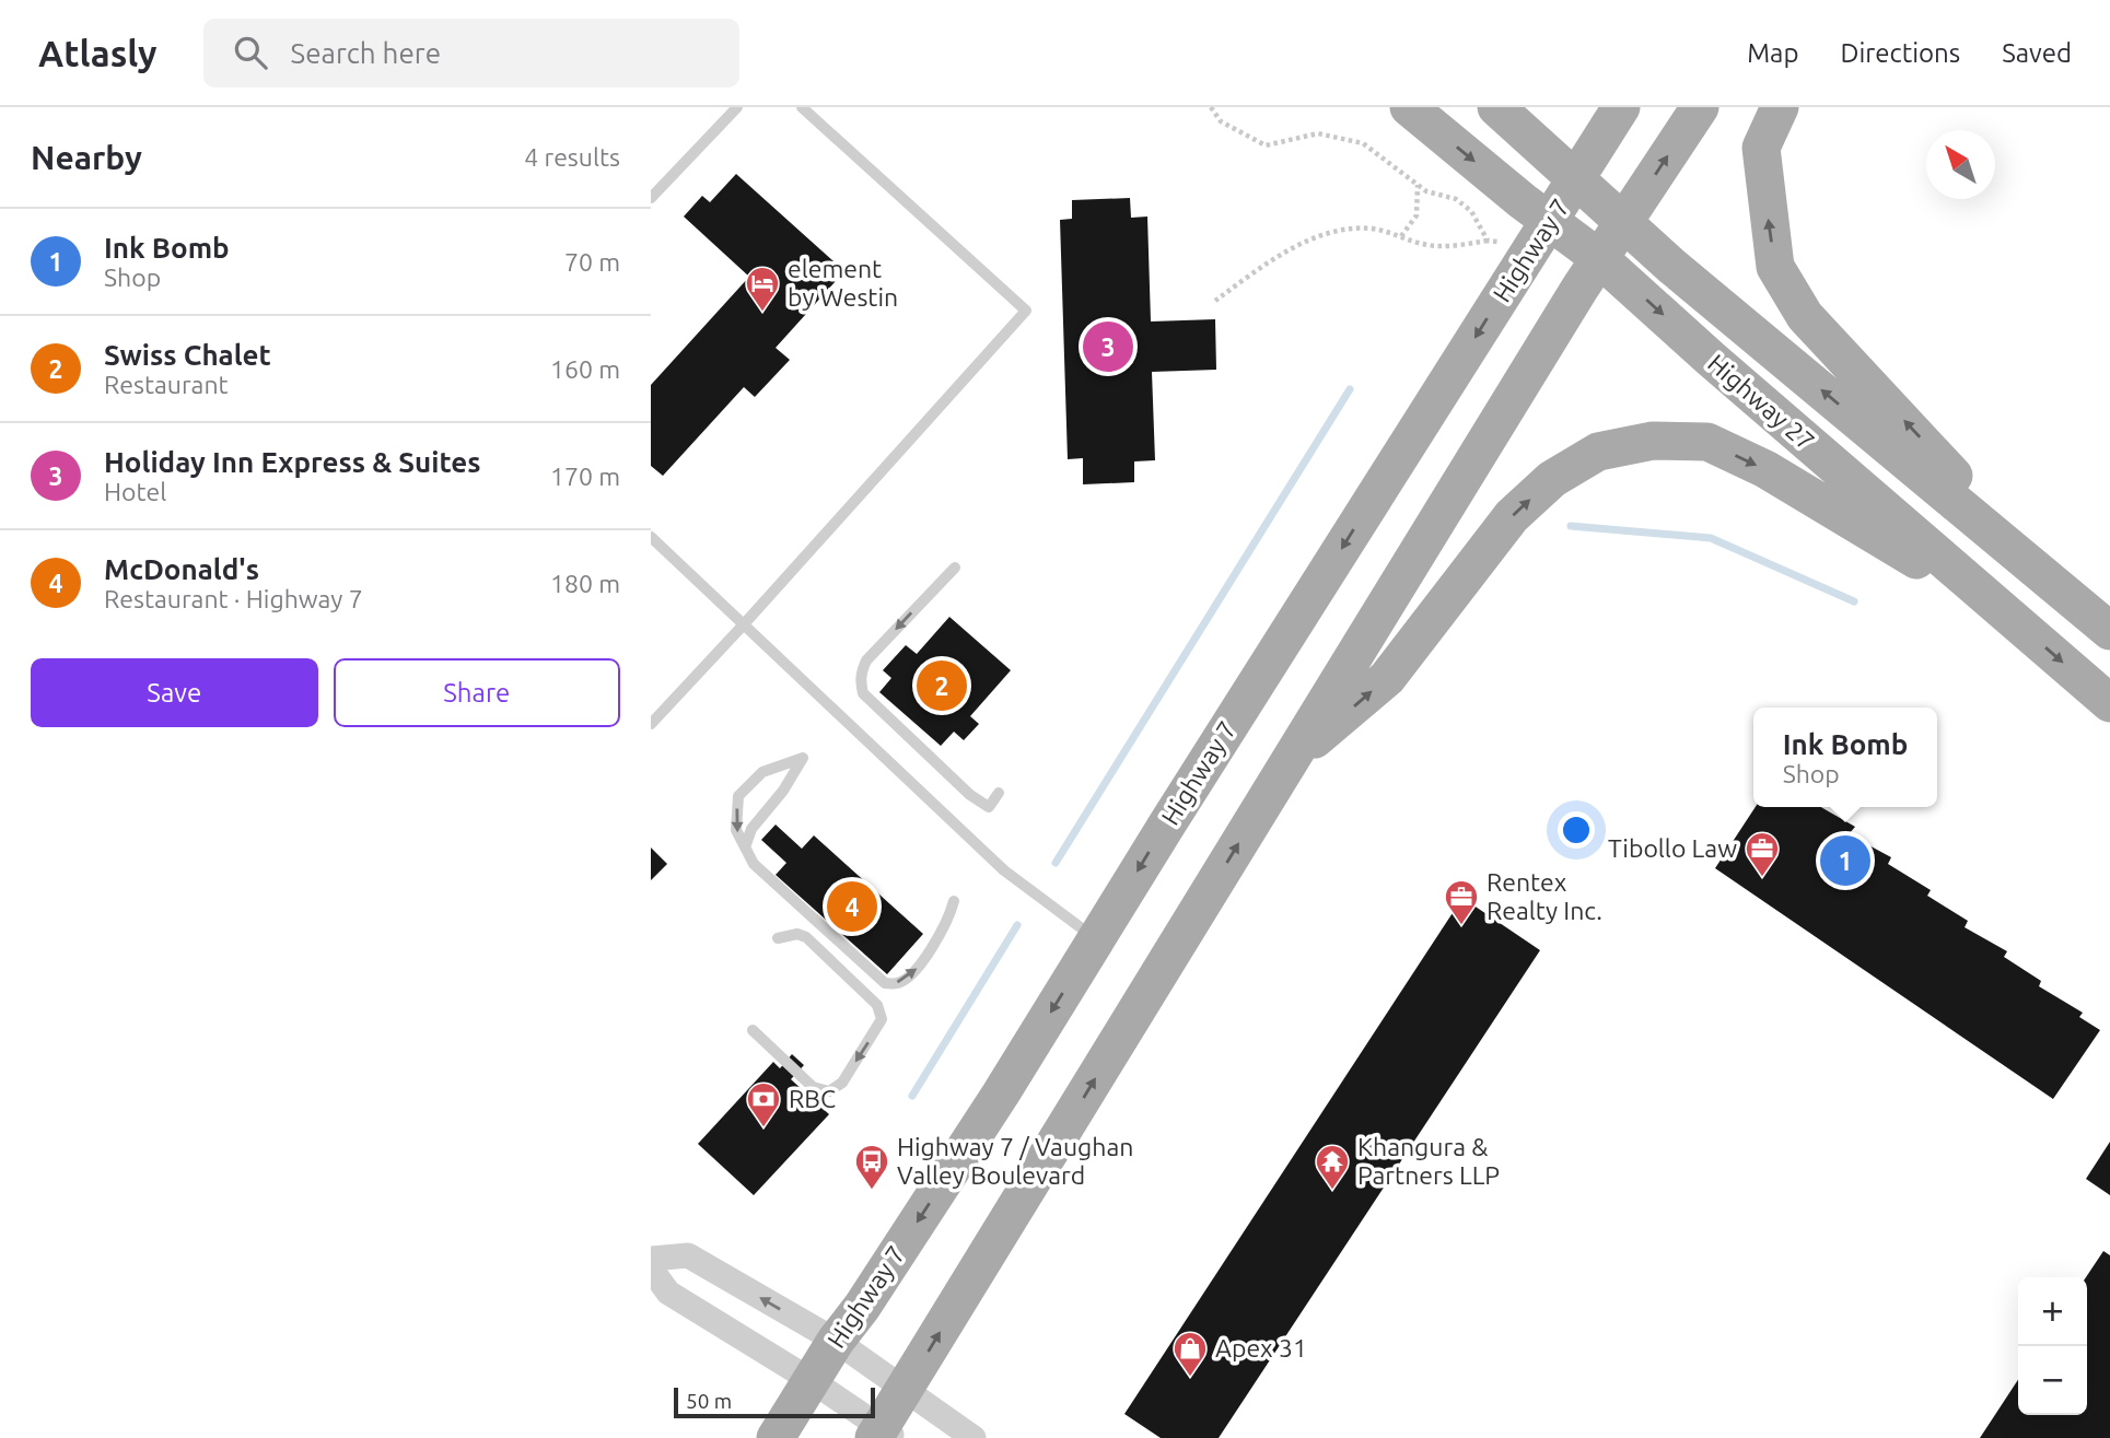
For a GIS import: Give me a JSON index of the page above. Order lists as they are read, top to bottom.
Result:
{
  "streets": {
    "main road": ["Highway 7", "Highway 27"]
  },
  "crossings": [
    ["Highway 7", "Highway 27"]
  ],
  "places": {
    "hotel": ["element by Westin"],
    "office": ["Tibollo Law", "Rentex Realty Inc."],
    "bank": ["RBC"],
    "bus stop": ["Highway 7 / Vaughan Valley Boulevard"],
    "temple": ["Khangura & Partners LLP"],
    "shop": ["Apex 31"]
  },
  "scale_bar": "50 m",
  "north": "top left",
  "page": {
    "header": "Atlasly",
    "search": "Search here",
    "nav": ["Map", "Directions", "Saved"],
    "heading": ["Nearby", "4 results"],
    "list": [
      {
        "mark": "1",
        "name": "Ink Bomb",
        "note": "Shop",
        "value": "70 m"
      },
      {
        "mark": "2",
        "name": "Swiss Chalet",
        "note": "Restaurant",
        "value": "160 m"
      },
      {
        "mark": "3",
        "name": "Holiday Inn Express & Suites",
        "note": "Hotel",
        "value": "170 m"
      },
      {
        "mark": "4",
        "name": "McDonald's",
        "note": "Restaurant · Highway 7",
        "value": "180 m"
      }
    ],
    "pins": [
      "3",
      "2",
      "1",
      "4"
    ],
    "buttons": ["Save", "Share"],
    "popup": ["Ink Bomb", "Shop"],
    "map_buttons": ["+", "−"],
    "scale": "50 m"
  }
}
